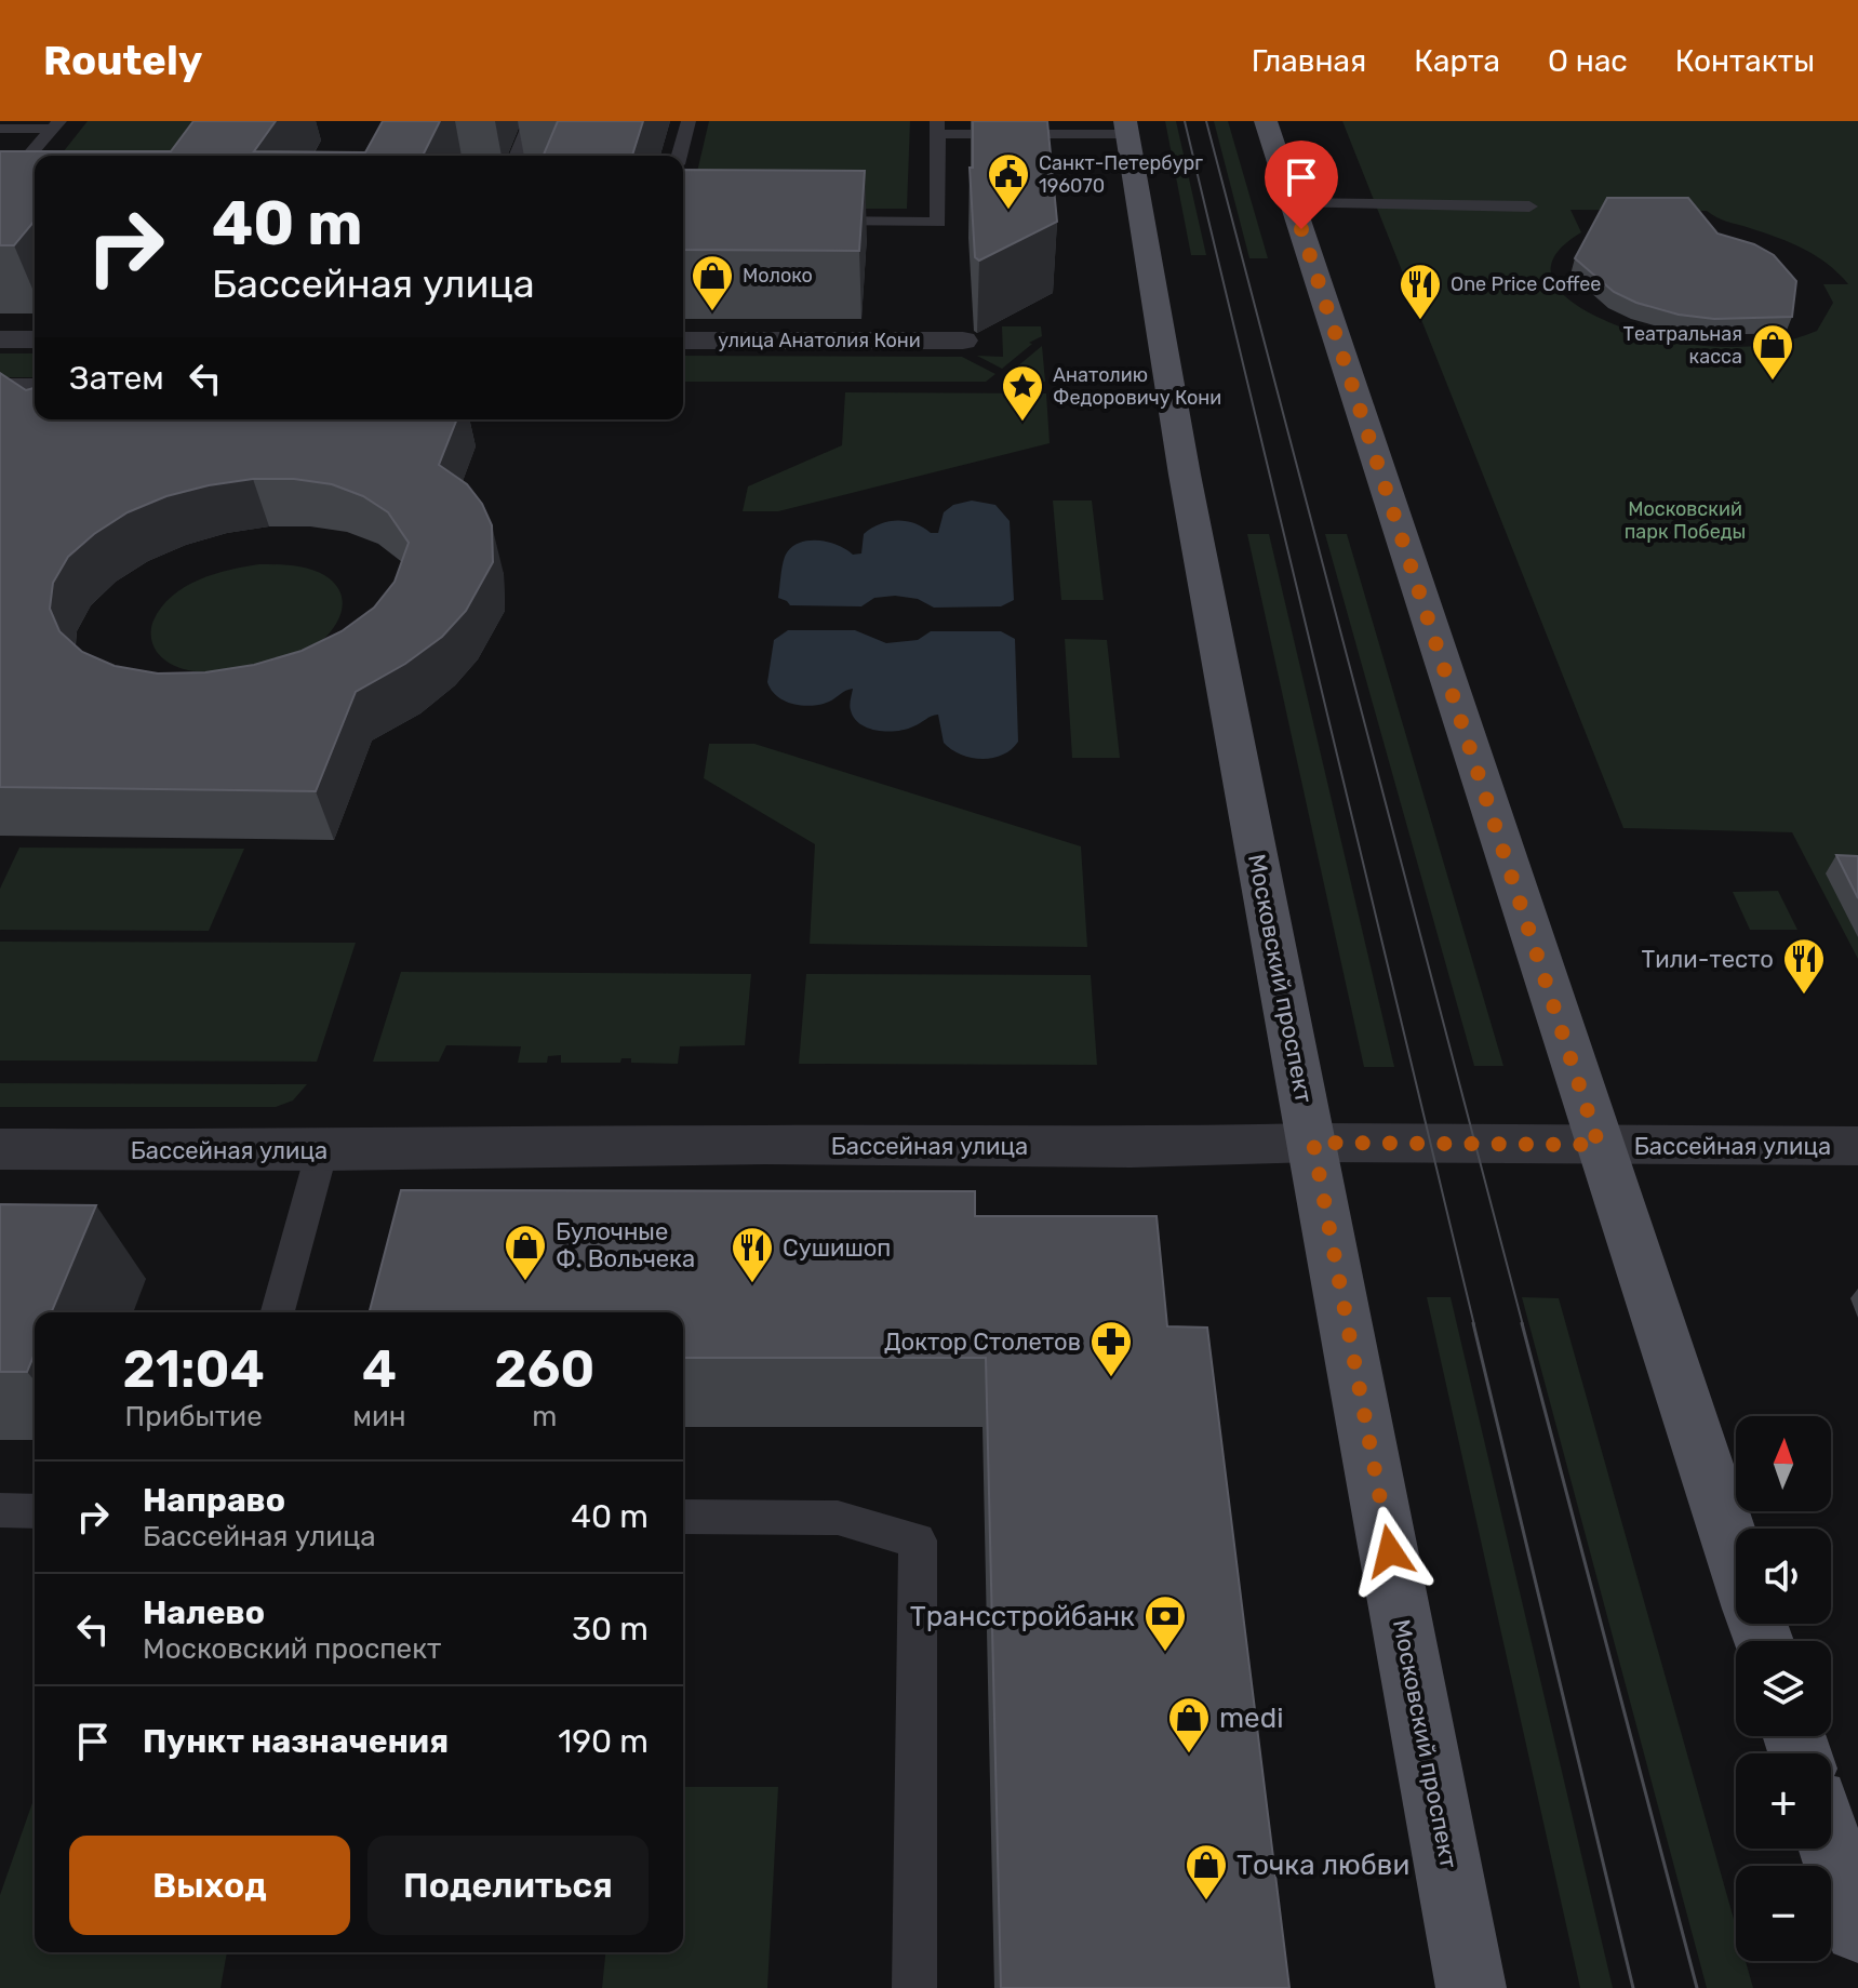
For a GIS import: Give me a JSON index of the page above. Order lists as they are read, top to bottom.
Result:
{
  "streets": {
    "main road": ["Московский проспект"],
    "street": ["улица Анатолия Кони", "Бассейная улица"]
  },
  "crossings": [
    ["Московский проспект", "Бассейная улица"]
  ],
  "parks": ["Московский парк Победы"],
  "places": {
    "public building": ["Санкт-Петербург 196070"],
    "shop": [
      "Молоко",
      "Театральная касса",
      "Булочные Ф. Вольчека",
      "medi",
      "Точка любви"
    ],
    "restaurant": ["One Price Coffee", "Тили-тесто", "Сушишоп"],
    "place": ["Анатолию Федоровичу Кони"],
    "pharmacy": ["Доктор Столетов"],
    "bank": ["Трансстройбанк"]
  },
  "north": "top",
  "page": {
    "header": "Routely",
    "nav": [
      "Главная",
      "Карта",
      "О нас",
      "Контакты"
    ],
    "turn": ["40 m", "Бассейная улица"],
    "then": "Затем",
    "eta": [
      "21:04",
      "Прибытие",
      "4",
      "мин",
      "260",
      "m"
    ],
    "map_buttons": ["+", "−"],
    "list": [
      {
        "name": "Направо",
        "note": "Бассейная улица",
        "value": "40 m"
      },
      {
        "name": "Налево",
        "note": "Московский проспект",
        "value": "30 m"
      },
      {
        "name": "Пункт назначения",
        "value": "190 m"
      }
    ],
    "buttons": ["Выход", "Поделиться"]
  }
}
